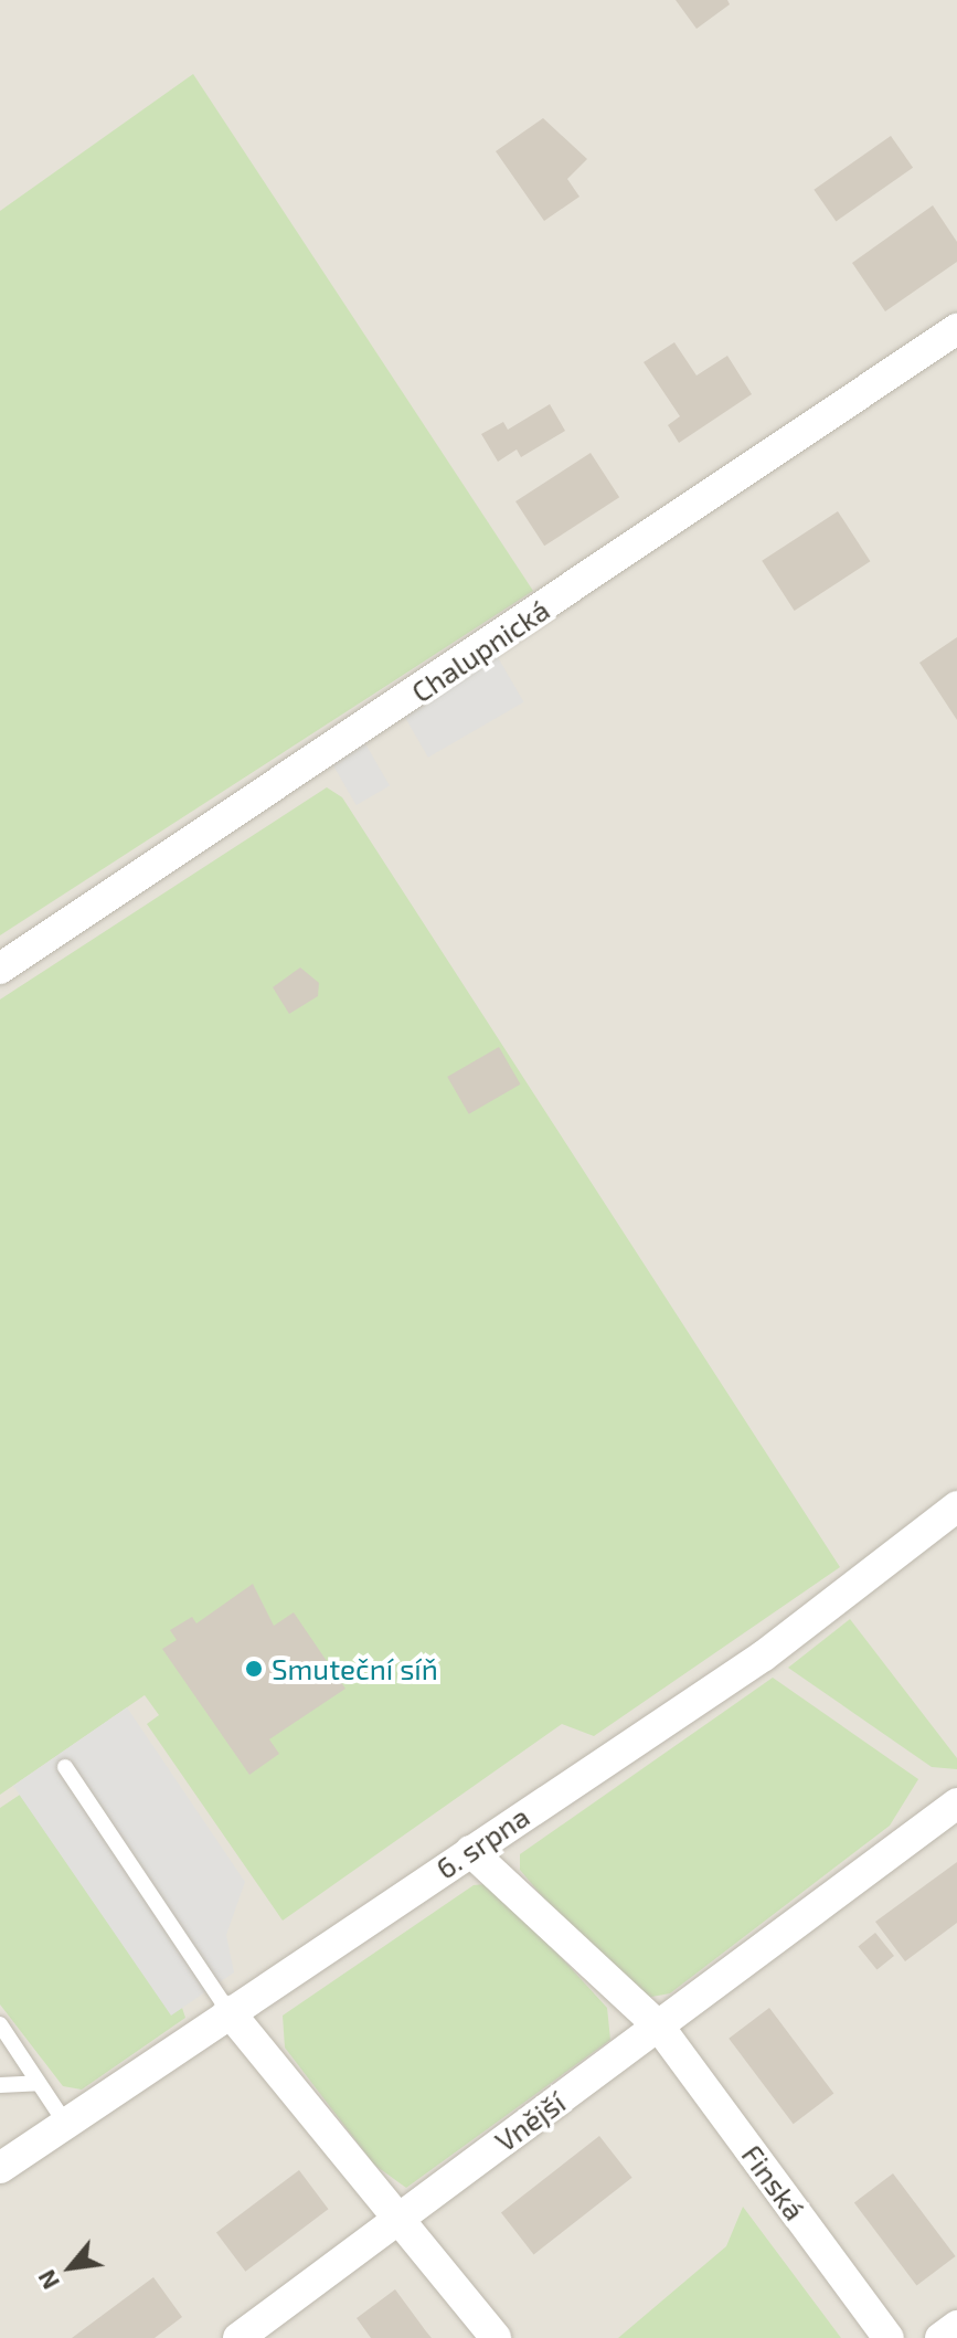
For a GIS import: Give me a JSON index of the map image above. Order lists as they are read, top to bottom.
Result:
{
  "streets": {
    "street": [
      "Chalupnická",
      "6. srpna",
      "Vnější",
      "Finská"
    ]
  },
  "crossings": [
    ["6. srpna", "Finská"],
    ["Vnější", "Finská"]
  ],
  "places": ["Smuteční síň"],
  "north": "bottom left"
}
